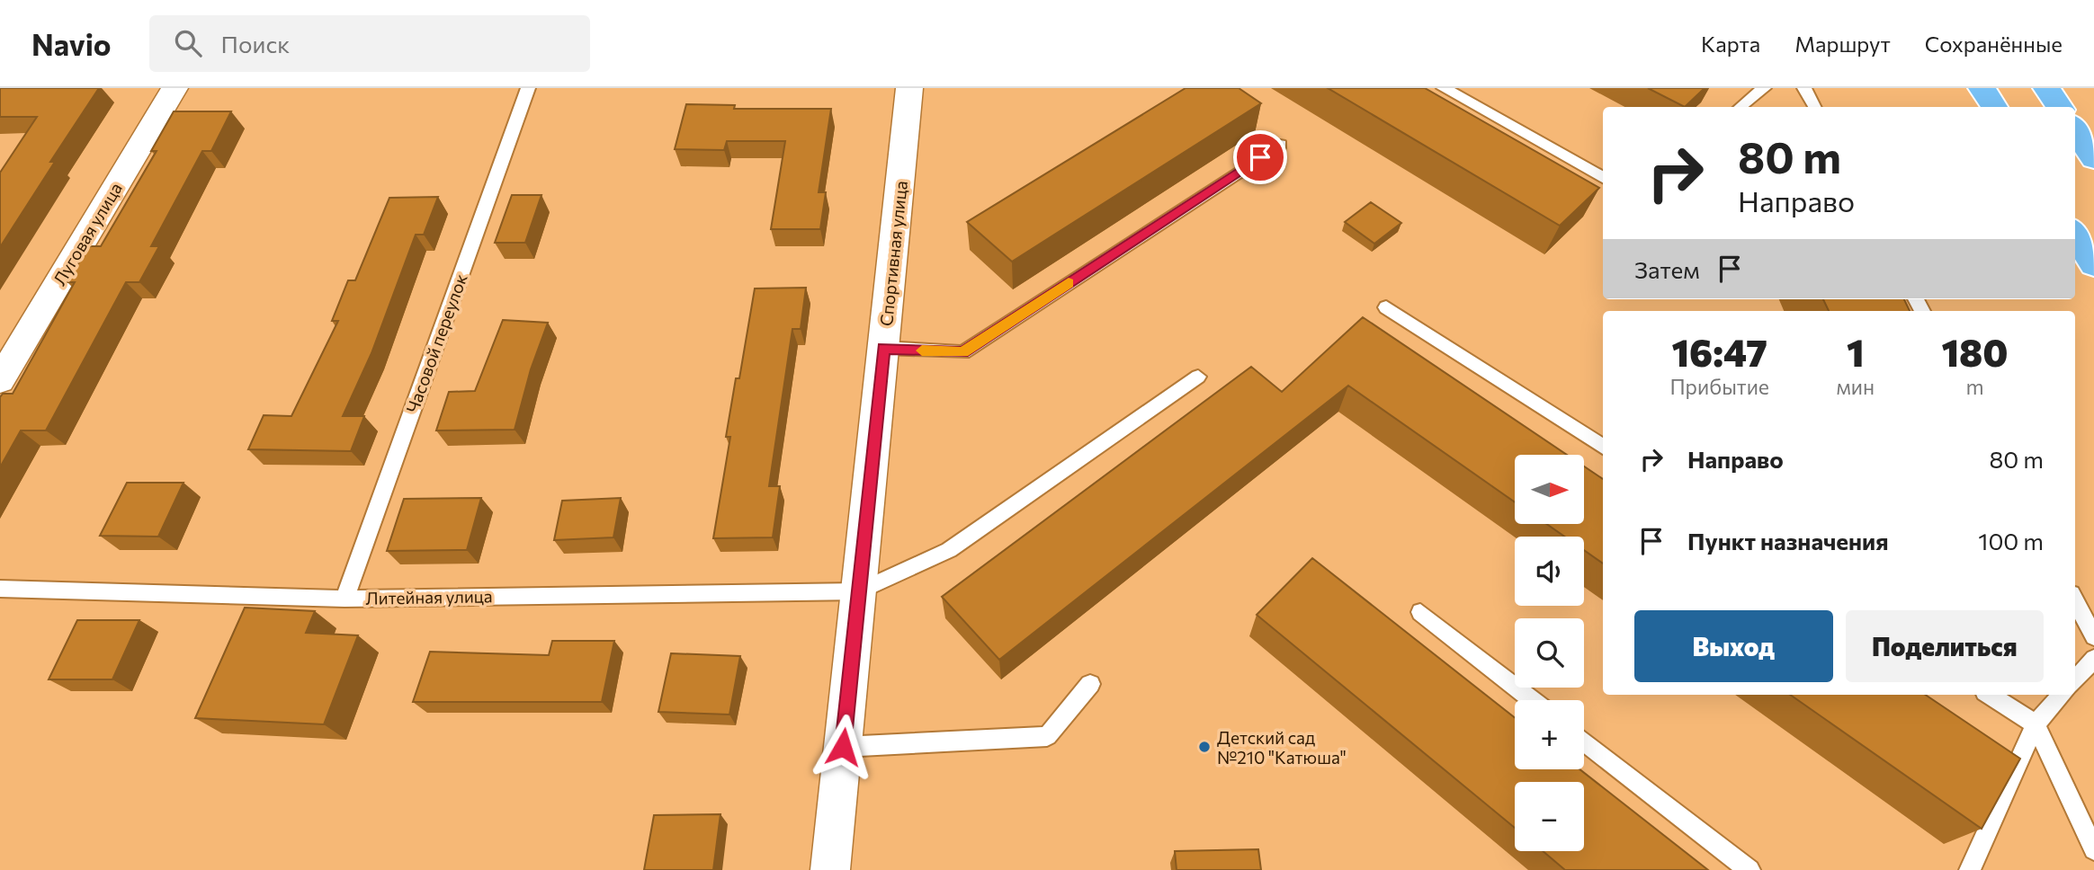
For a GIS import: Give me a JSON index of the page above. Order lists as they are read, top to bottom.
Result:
{
  "streets": {
    "street": ["Луговая улица", "Спортивная улица"],
    "lane": ["Часовой переулок", "Литейная улица"]
  },
  "crossings": [
    ["Спортивная улица", "Литейная улица"],
    ["Часовой переулок", "Литейная улица"]
  ],
  "places": ["Детский сад №210 \"Катюша\""],
  "north": "right",
  "page": {
    "header": "Navio",
    "search": "Поиск",
    "nav": ["Карта", "Маршрут", "Сохранённые"],
    "turn": ["80 m", "Направо"],
    "then": "Затем",
    "eta": [
      "16:47",
      "Прибытие",
      "1",
      "мин",
      "180",
      "m"
    ],
    "list": [
      {
        "name": "Направо",
        "value": "80 m"
      },
      {
        "name": "Пункт назначения",
        "value": "100 m"
      }
    ],
    "map_buttons": ["+", "−"],
    "buttons": ["Выход", "Поделиться"]
  }
}
